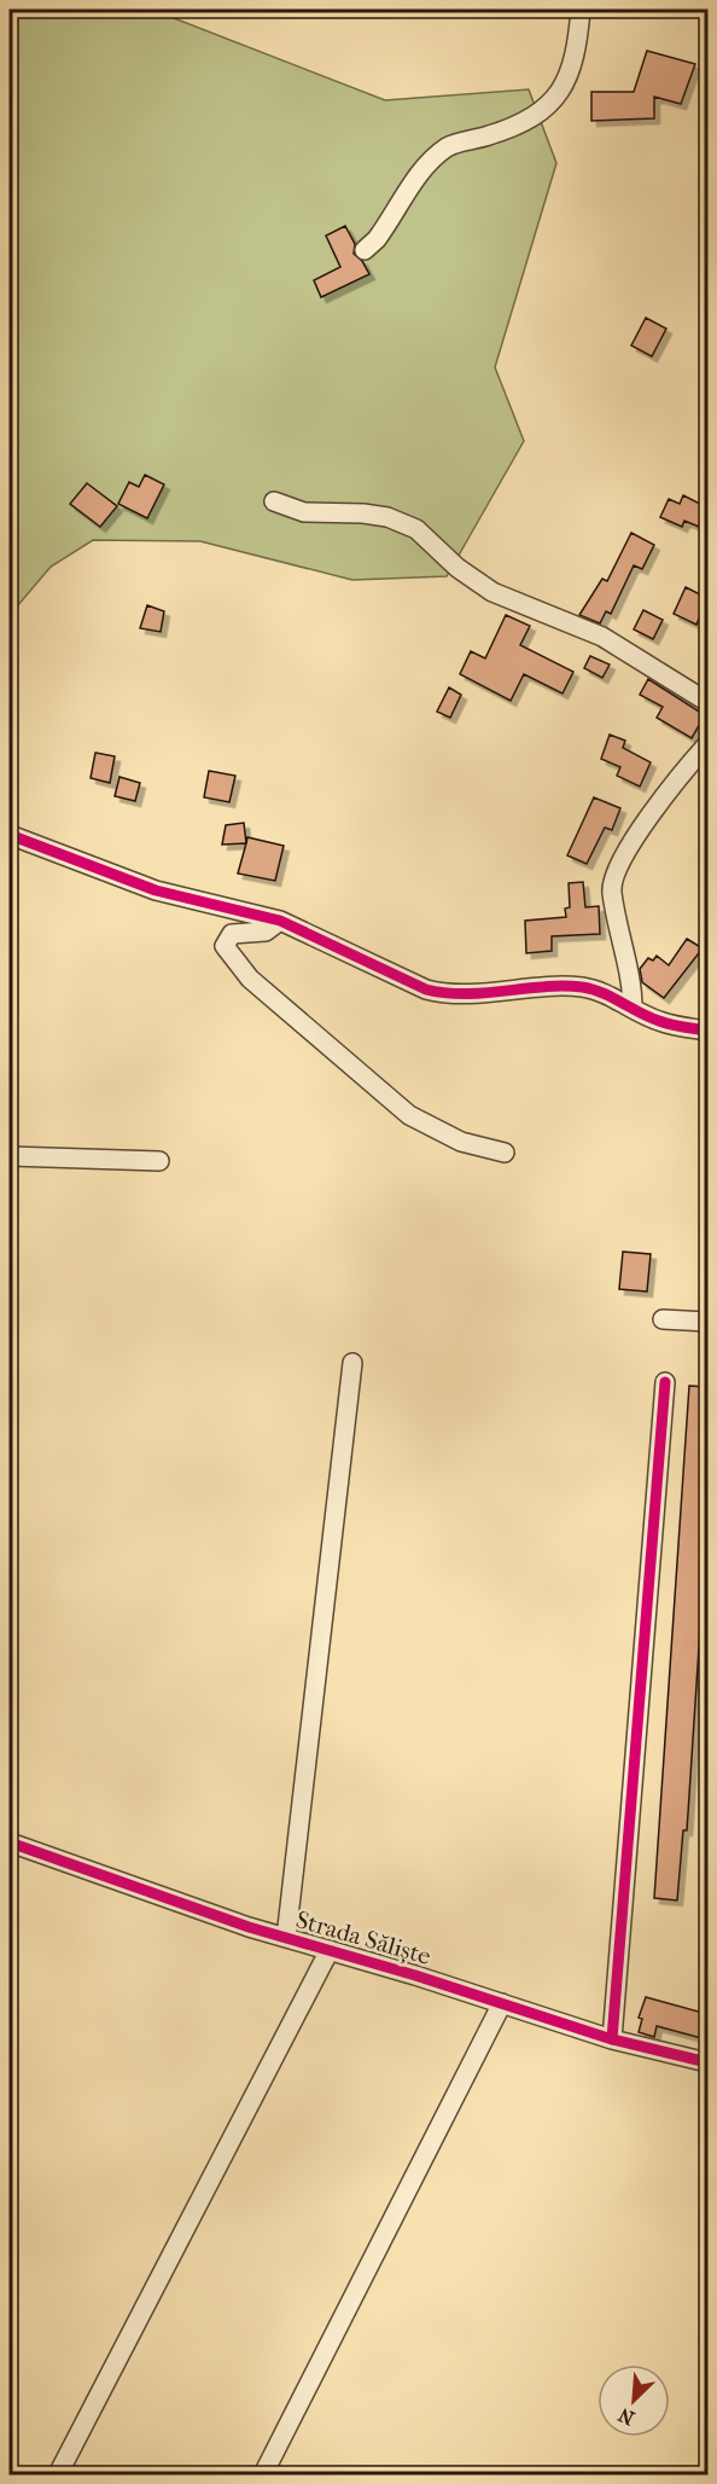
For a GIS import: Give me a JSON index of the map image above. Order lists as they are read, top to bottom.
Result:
{
  "streets": {
    "street": ["Strada Săliște"]
  },
  "north": "bottom left"
}
